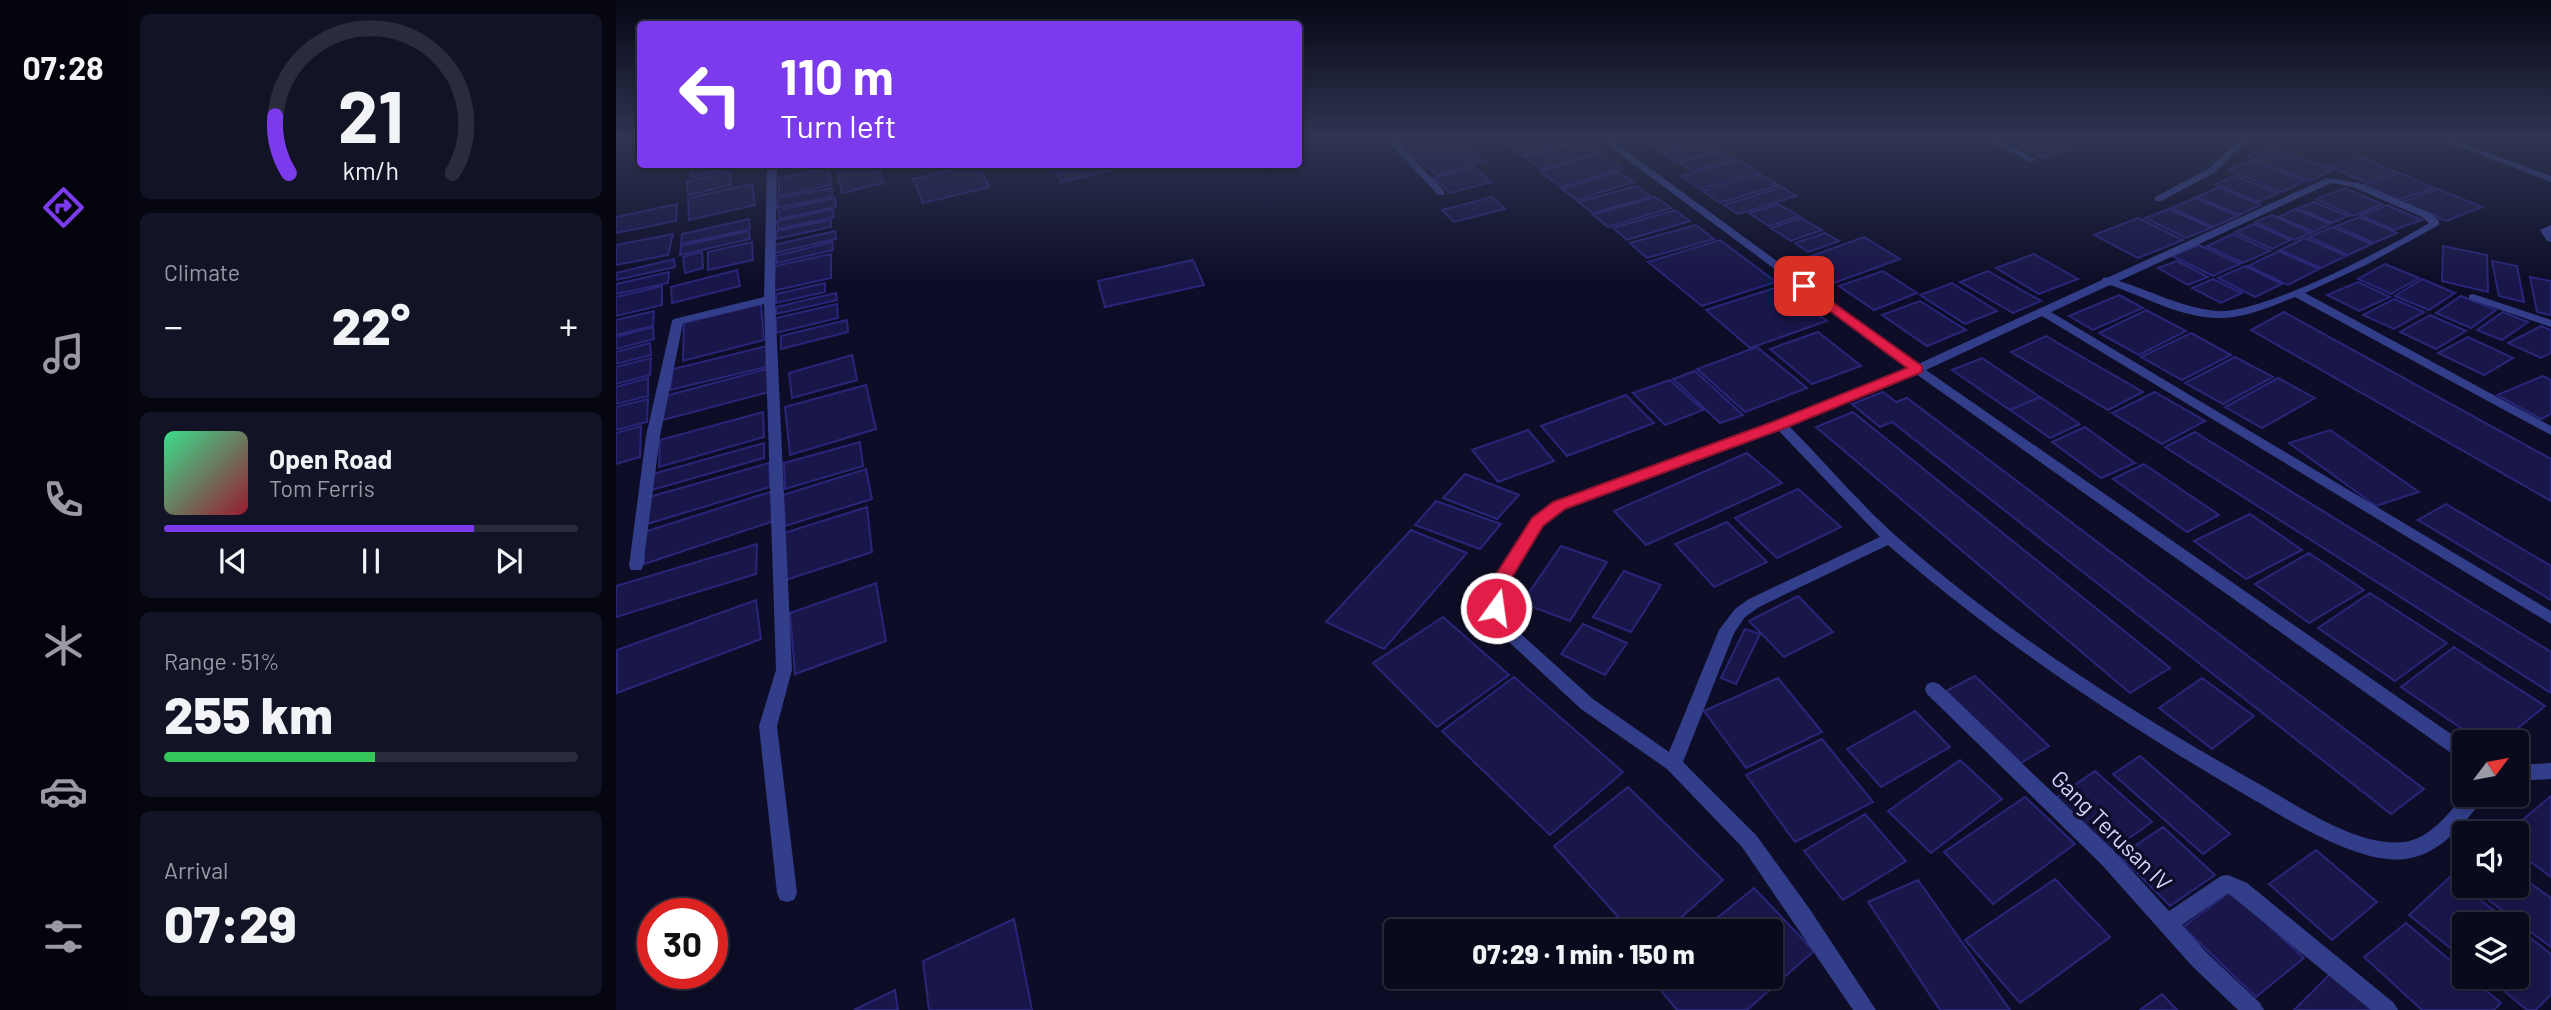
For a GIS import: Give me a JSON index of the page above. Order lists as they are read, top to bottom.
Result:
{
  "streets": {
    "street": ["Gang Terusan IV"]
  },
  "north": "top right",
  "page": {
    "tabs": "07:28",
    "turn": ["110 m", "Turn left"],
    "tile": [
      "Climate",
      ["Range · 51%", "255 km"],
      ["Arrival", "07:29"]
    ],
    "heat": ["−", "22°", "+"],
    "song": ["Open Road", "Tom Ferris"],
    "limit": "30",
    "trip": "07:29 · 1 min · 150 m",
    "gauge": ["21", "km/h"]
  }
}
